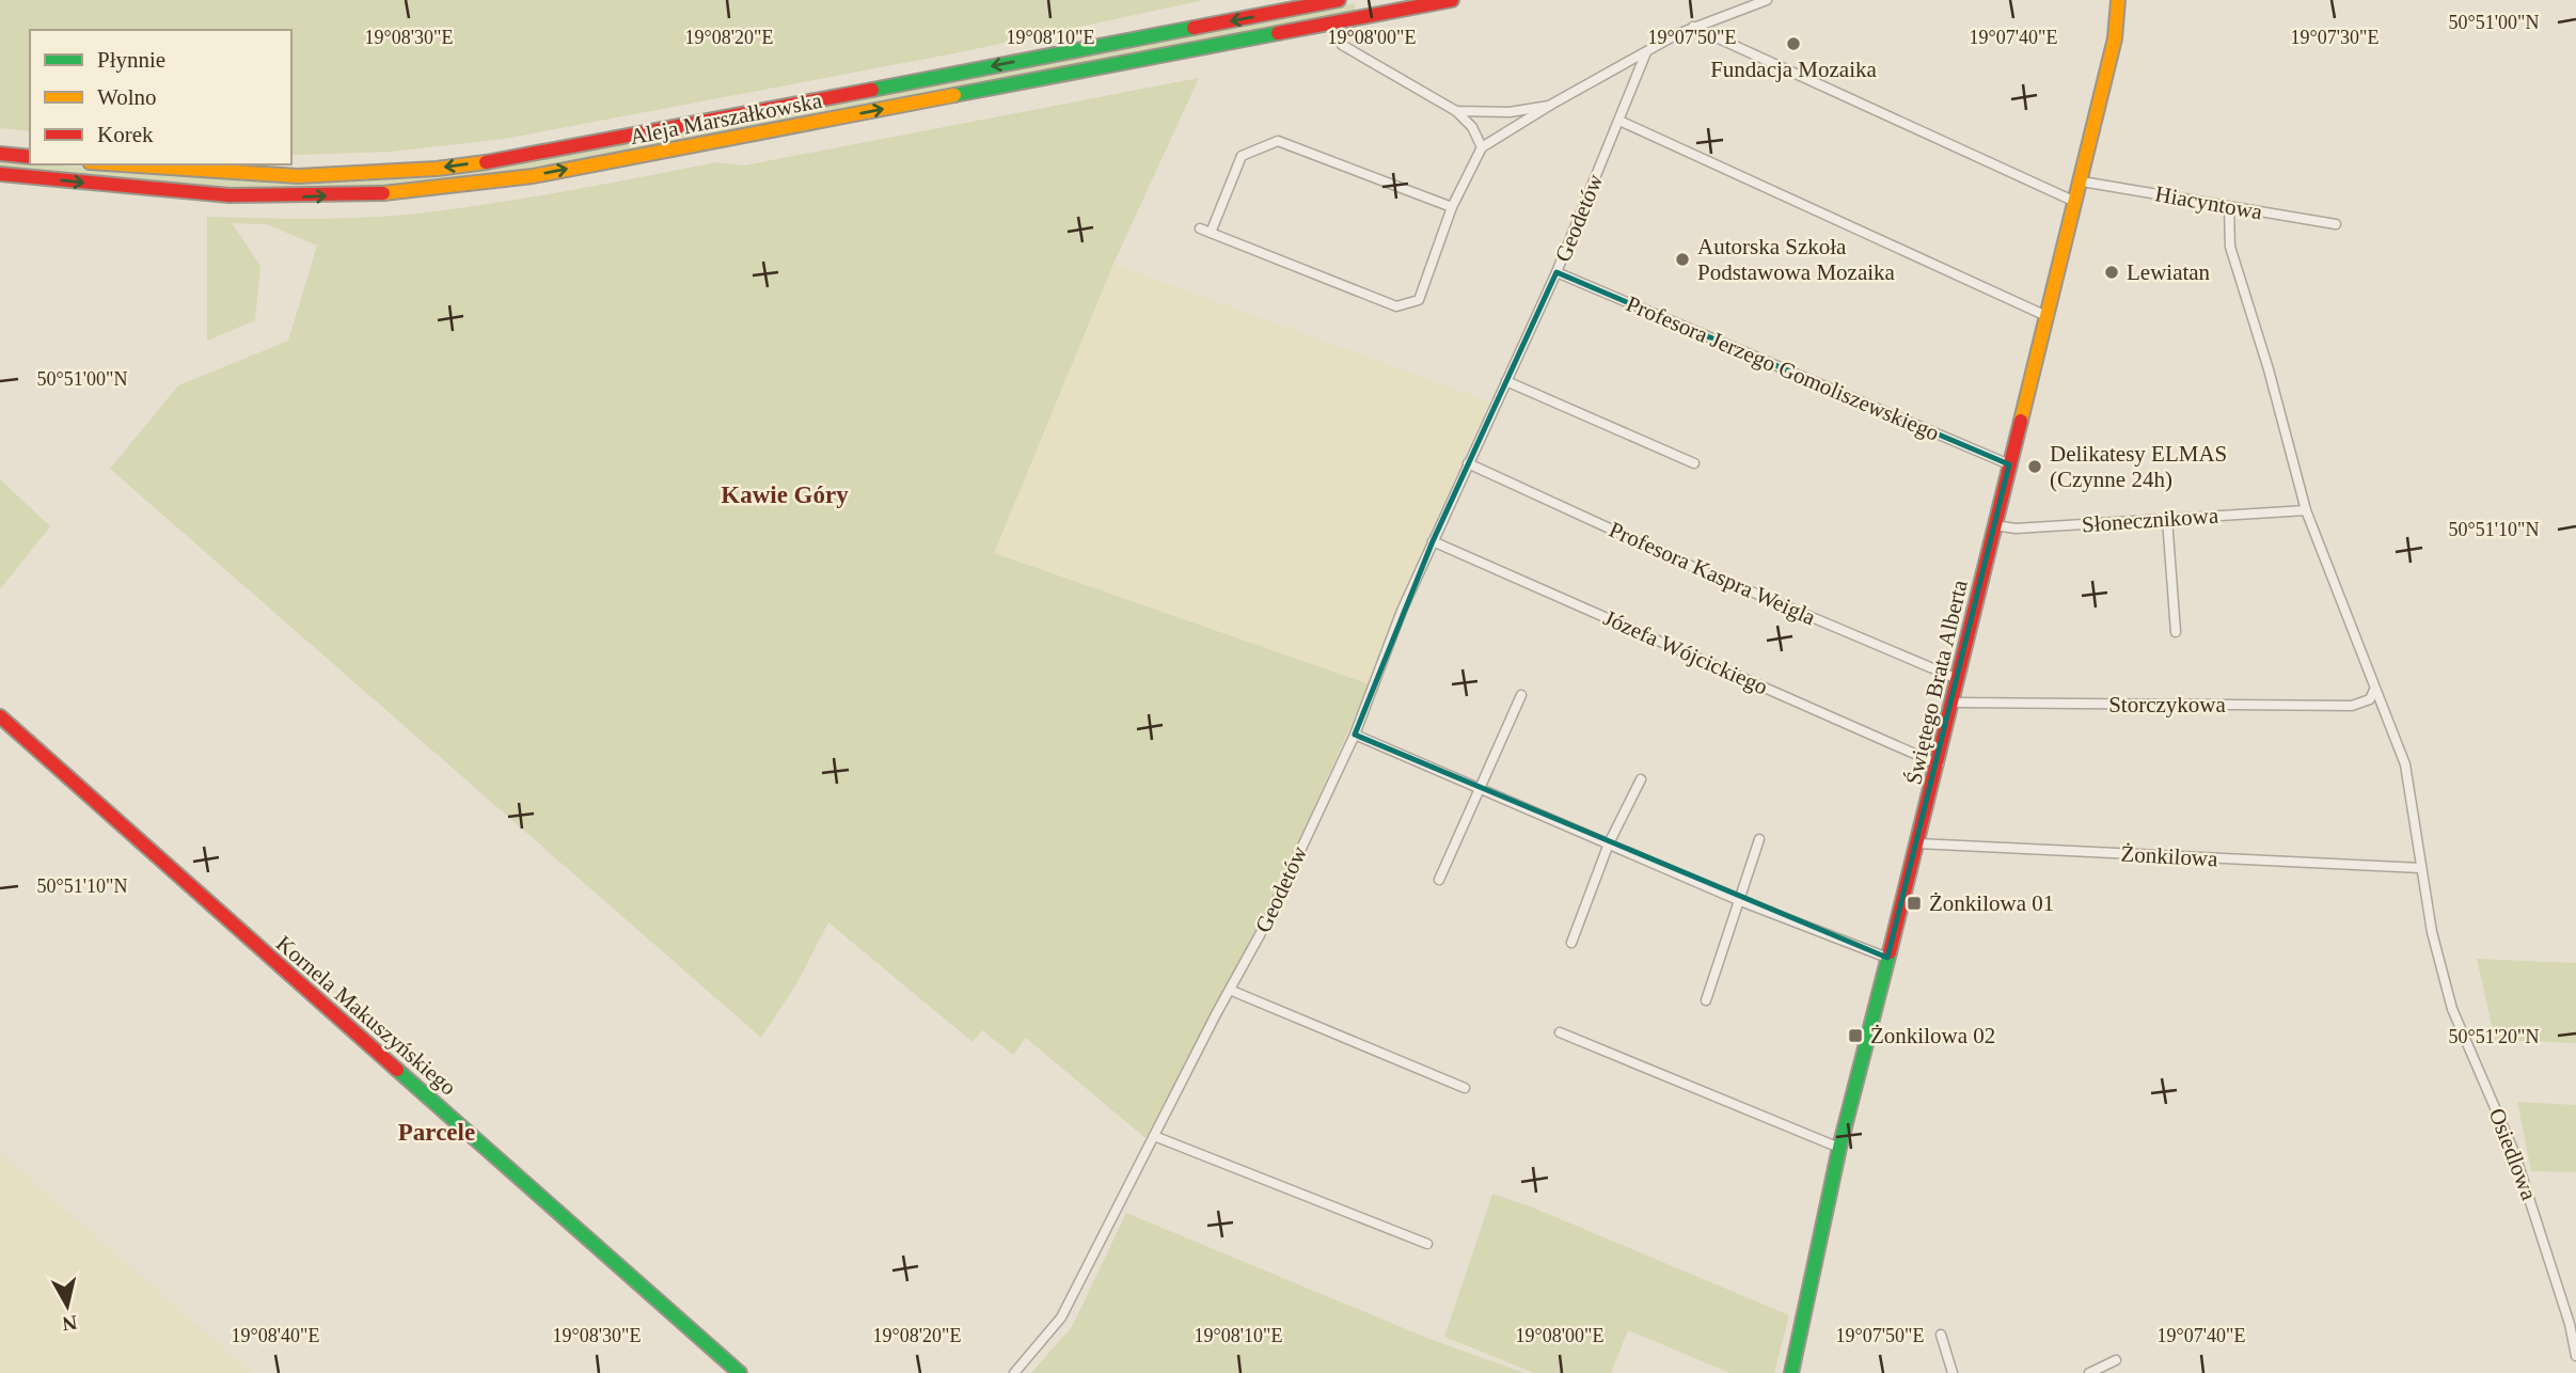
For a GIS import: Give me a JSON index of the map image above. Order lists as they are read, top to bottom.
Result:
{
  "streets": {
    "main road": ["Aleja Marszałkowska", "Świętego Brata Alberta", "Kornela Makuszyńskiego"],
    "street": [
      "Hiacyntowa",
      "Geodetów",
      "Profesora Jerzego Gomoliszewskiego",
      "Słonecznikowa",
      "Profesora Kaspra Weigla",
      "Józefa Wójcickiego",
      "Storczykowa",
      "Żonkilowa",
      "Osiedlowa"
    ]
  },
  "crossings": [
    ["Hiacyntowa", "Świętego Brata Alberta"],
    ["Hiacyntowa", "Osiedlowa"],
    ["Geodetów", "Profesora Jerzego Gomoliszewskiego"],
    ["Geodetów", "Profesora Kaspra Weigla"],
    ["Geodetów", "Józefa Wójcickiego"],
    ["Profesora Jerzego Gomoliszewskiego", "Świętego Brata Alberta"],
    ["Słonecznikowa", "Świętego Brata Alberta"],
    ["Słonecznikowa", "Osiedlowa"],
    ["Profesora Kaspra Weigla", "Świętego Brata Alberta"],
    ["Józefa Wójcickiego", "Świętego Brata Alberta"],
    ["Świętego Brata Alberta", "Storczykowa"],
    ["Świętego Brata Alberta", "Żonkilowa"],
    ["Storczykowa", "Osiedlowa"],
    ["Żonkilowa", "Osiedlowa"]
  ],
  "districts": ["Kawie Góry", "Parcele"],
  "places": {
    "other": [
      "Fundacja Mozaika",
      "Autorska Szkoła Podstawowa Mozaika",
      "Lewiatan",
      "Delikatesy ELMAS (Czynne 24h)"
    ],
    "transit": ["Żonkilowa 01", "Żonkilowa 02"]
  },
  "legend": ["Płynnie", "Wolno", "Korek"],
  "north": "bottom",
  "coordinates": [
    "50°51'00\"N",
    "19°08'30\"E",
    "19°08'20\"E",
    "19°08'10\"E",
    "19°08'00\"E",
    "19°07'50\"E",
    "19°07'40\"E",
    "19°07'30\"E",
    "50°51'10\"N",
    "50°51'20\"N",
    "19°08'40\"E"
  ]
}
